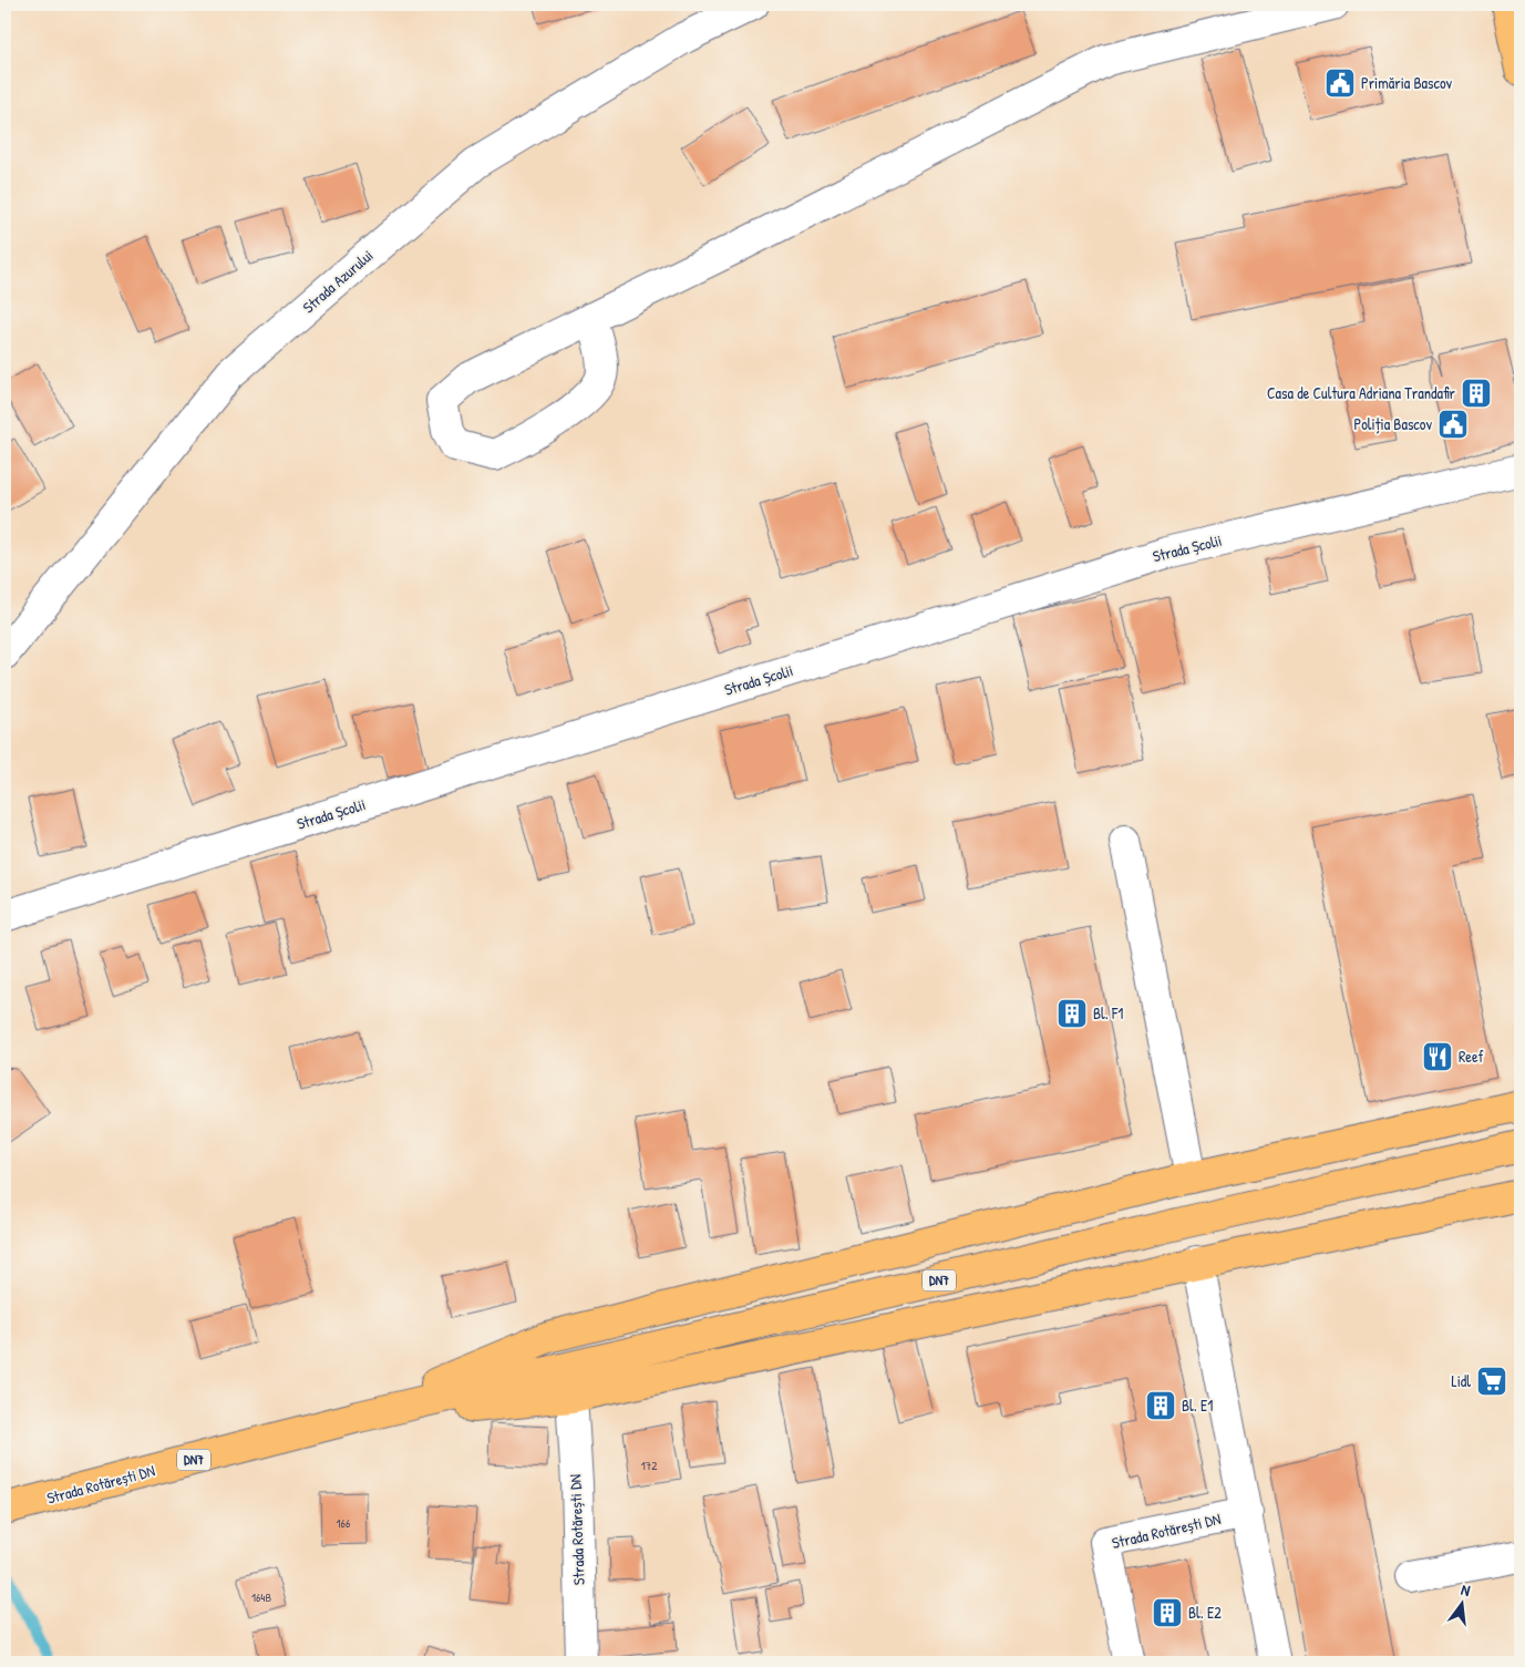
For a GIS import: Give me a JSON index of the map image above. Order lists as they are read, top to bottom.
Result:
{
  "streets": {
    "main road": ["DN7", "Strada Rotărești DN"],
    "street": ["Strada Azurului", "Strada Școlii"]
  },
  "crossings": [
    ["DN7", "Strada Rotărești DN"]
  ],
  "places": {
    "public building": ["Primăria Bascov", "Poliția Bascov"],
    "building": [
      "Casa de Cultura Adriana Trandafir",
      "Bl. F1",
      "Bl. E1",
      "Bl. E2"
    ],
    "restaurant": ["Reef"],
    "supermarket": ["Lidl"]
  },
  "house_numbers": ["172", "166", "164B"],
  "north": "top"
}
